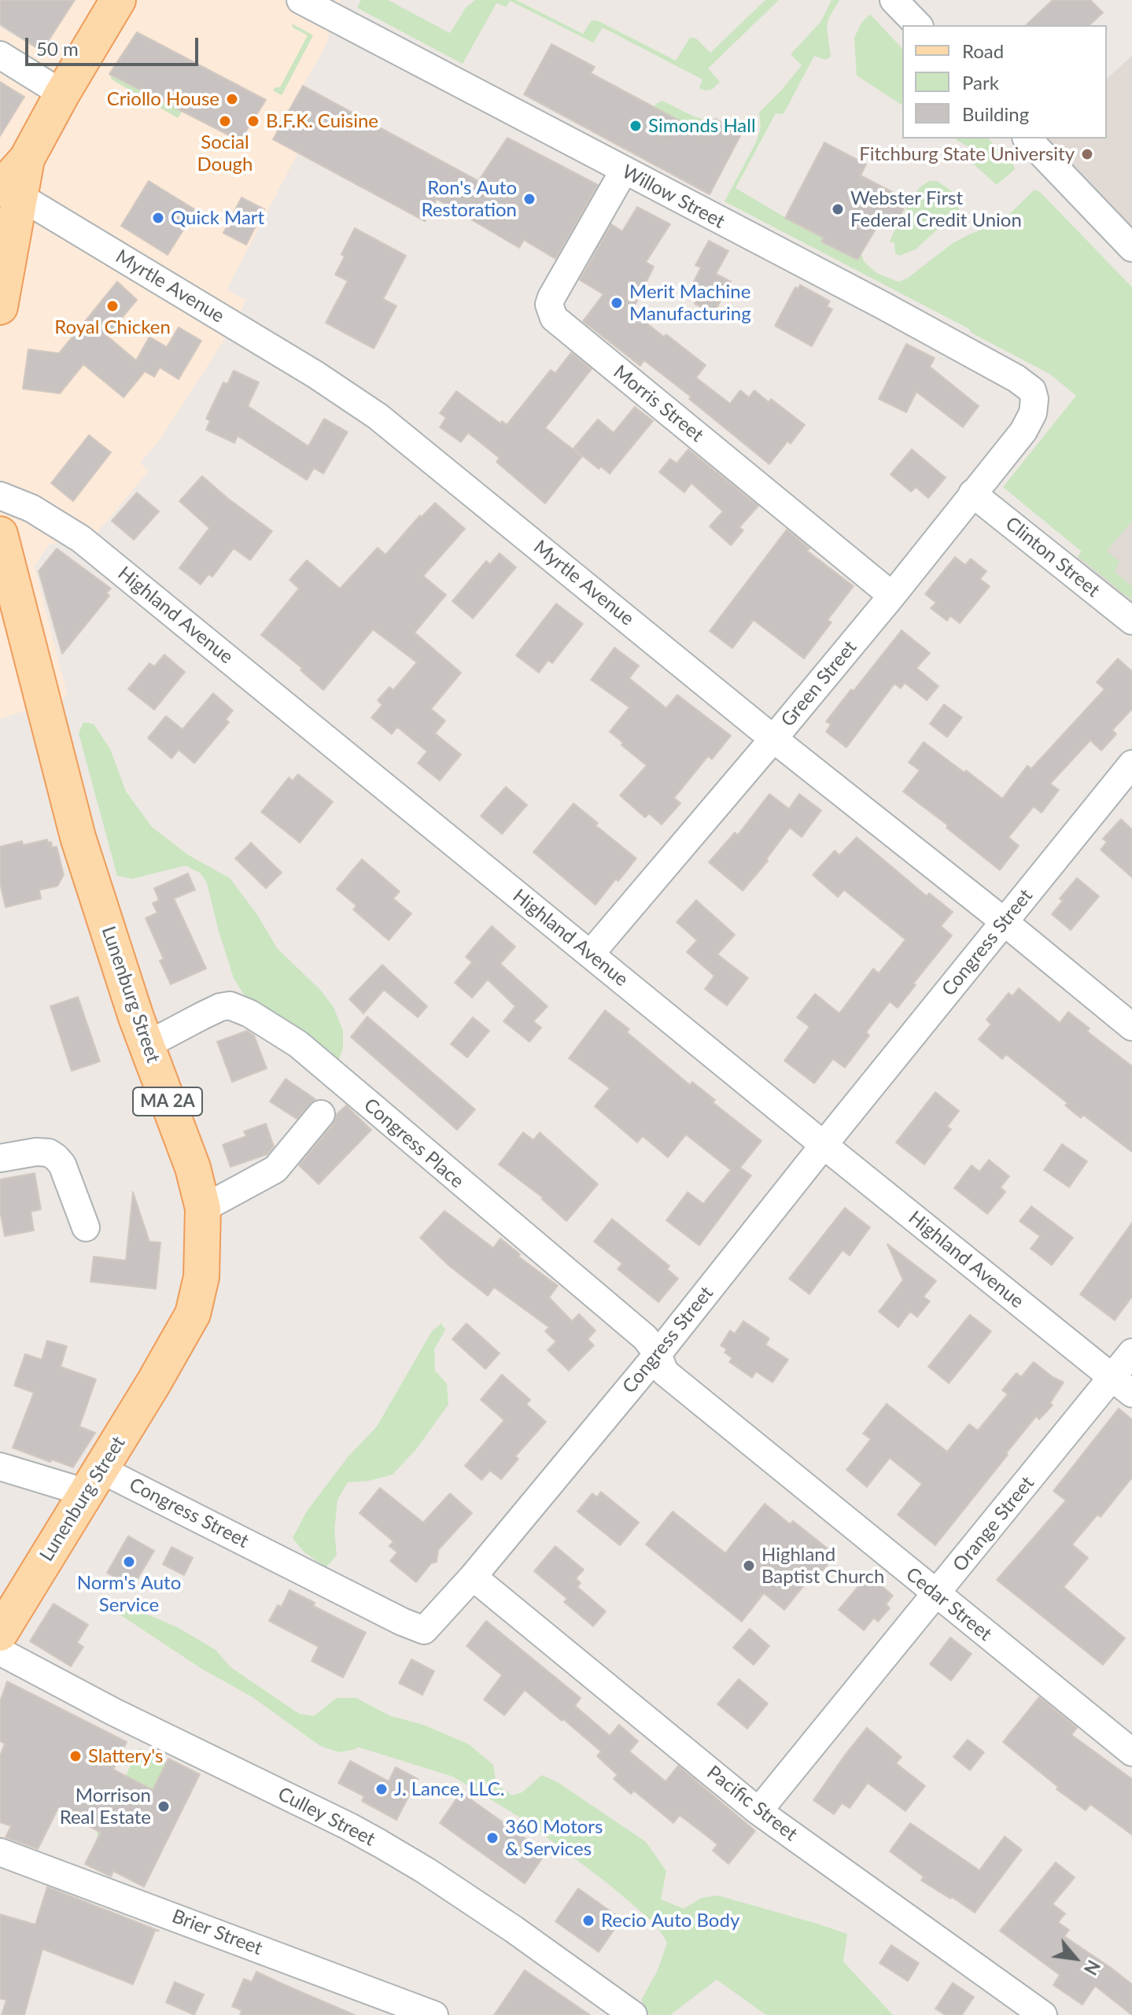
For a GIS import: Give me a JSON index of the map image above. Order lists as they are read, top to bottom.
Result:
{
  "streets": {
    "main road": ["Lunenburg Street", "MA 2A"],
    "street": [
      "Willow Street",
      "Myrtle Avenue",
      "Morris Street",
      "Clinton Street",
      "Highland Avenue",
      "Green Street",
      "Congress Street",
      "Congress Place",
      "Orange Street",
      "Cedar Street",
      "Pacific Street",
      "Culley Street",
      "Brier Street"
    ]
  },
  "crossings": [
    ["Willow Street", "Morris Street"],
    ["Willow Street", "Green Street"],
    ["Myrtle Avenue", "Green Street"],
    ["Myrtle Avenue", "Congress Street"],
    ["Morris Street", "Green Street"],
    ["Clinton Street", "Green Street"],
    ["Highland Avenue", "Green Street"],
    ["Highland Avenue", "Congress Street"],
    ["Highland Avenue", "Orange Street"],
    ["Congress Street", "Lunenburg Street"],
    ["Congress Street", "Congress Place"],
    ["Congress Street", "Cedar Street"],
    ["Congress Street", "Pacific Street"],
    ["Lunenburg Street", "Congress Place"],
    ["Congress Place", "Cedar Street"],
    ["Orange Street", "Cedar Street"],
    ["Orange Street", "Pacific Street"]
  ],
  "places": [
    "Criollo House",
    "Social Dough",
    "B.F.K. Cuisine",
    "Simonds Hall",
    "Fitchburg State University",
    "Ron's Auto Restoration",
    "Webster First Federal Credit Union",
    "Quick Mart",
    "Merit Machine Manufacturing",
    "Royal Chicken",
    "Norm's Auto Service",
    "Highland Baptist Church",
    "Slattery's",
    "J. Lance, LLC.",
    "Morrison Real Estate",
    "360 Motors & Services",
    "Recio Auto Body"
  ],
  "legend": ["Road", "Park", "Building"],
  "scale_bar": "50 m",
  "north": "bottom right"
}
